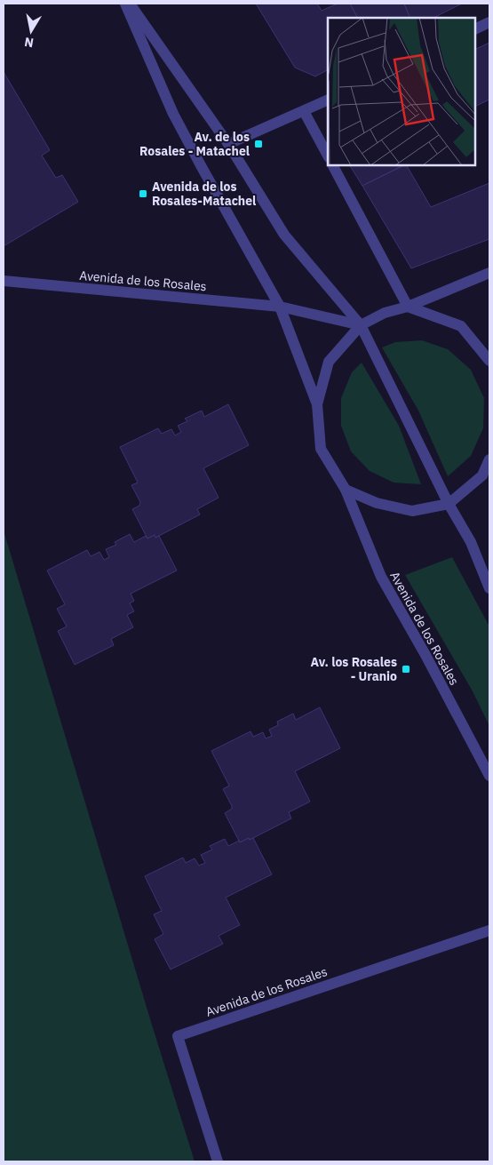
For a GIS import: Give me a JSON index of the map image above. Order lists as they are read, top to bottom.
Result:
{
  "streets": {
    "street": ["Avenida de los Rosales"]
  },
  "places": {
    "transit": ["Av. de los Rosales - Matachel", "Avenida de los Rosales-Matachel", "Av. los Rosales - Uranio"]
  },
  "north": "bottom"
}
